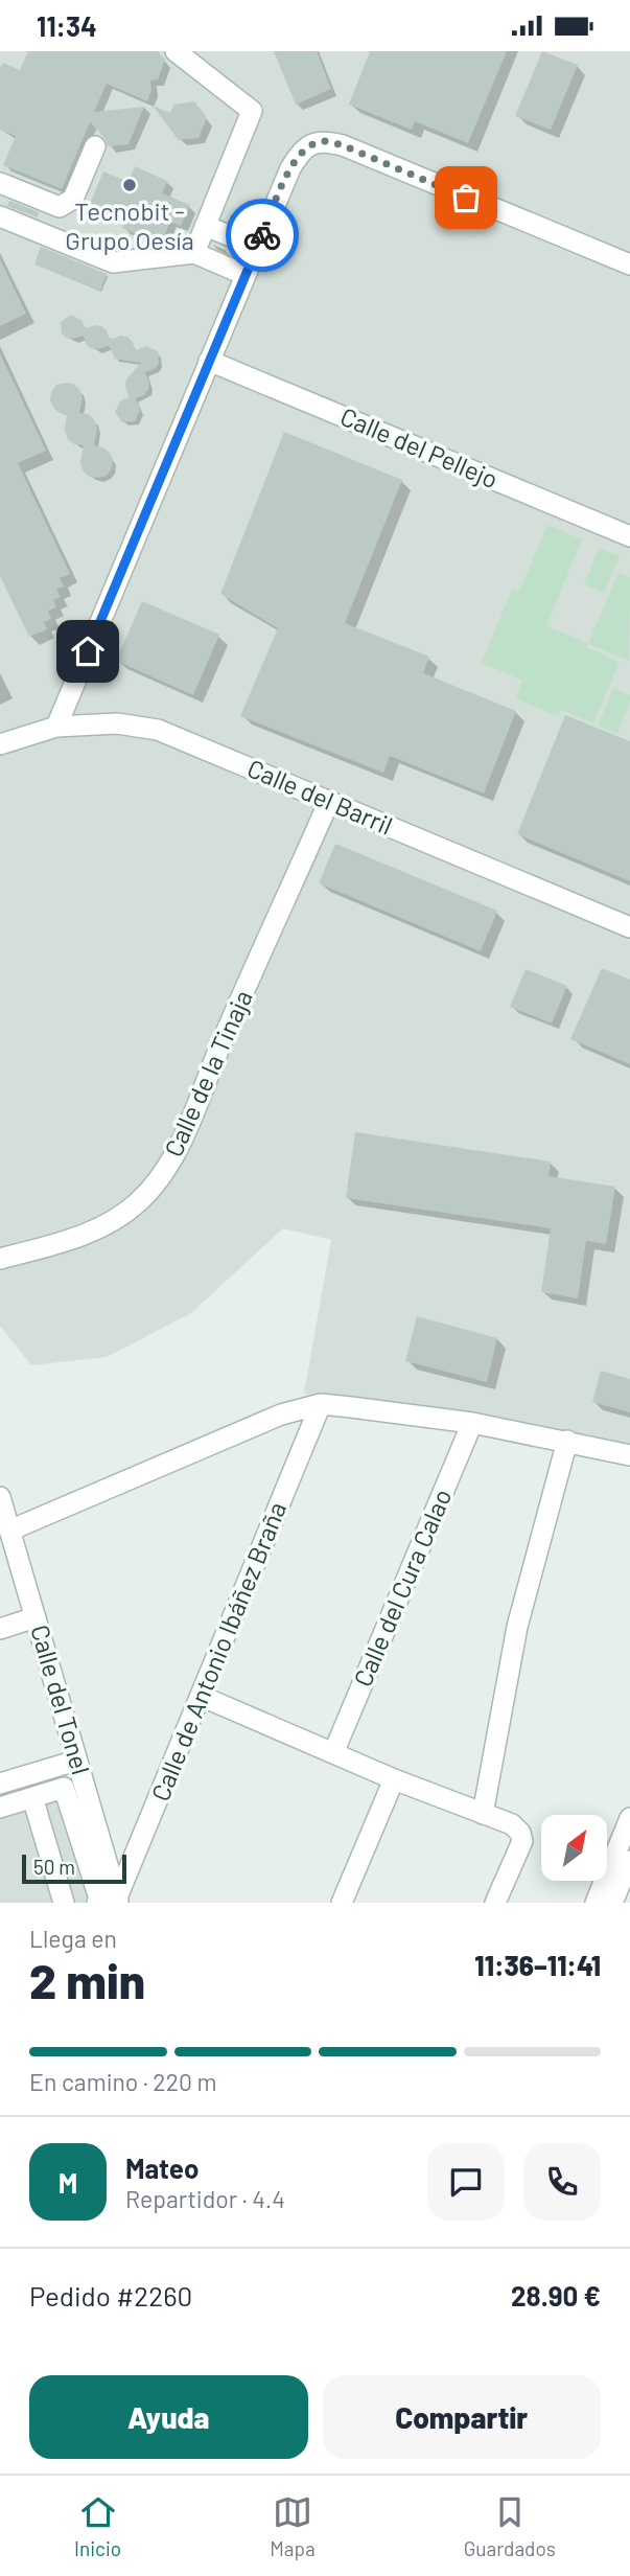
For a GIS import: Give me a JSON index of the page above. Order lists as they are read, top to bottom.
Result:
{
  "streets": {
    "street": [
      "Calle del Pellejo",
      "Calle del Barril",
      "Calle de la Tinaja",
      "Calle del Cura Calao",
      "Calle de Antonio Ibáñez Braña",
      "Calle del Tonel"
    ]
  },
  "crossings": [
    ["Calle del Barril", "Calle de la Tinaja"],
    ["Calle de Antonio Ibáñez Braña", "Calle del Tonel"]
  ],
  "places": ["Tecnobit - Grupo Oesía"],
  "scale_bar": "50 m",
  "north": "top right",
  "page": {
    "status": "11:34",
    "scale": "50 m",
    "heading": ["2 min", "Llega en", "11:36–11:41"],
    "panel": [
      "Mateo",
      "Repartidor · 4.4",
      "Pedido #2260",
      "28.90 €"
    ],
    "bar": "En camino · 220 m",
    "round": "M",
    "buttons": ["Ayuda", "Compartir"],
    "tabs": ["Inicio", "Mapa", "Guardados"]
  }
}
